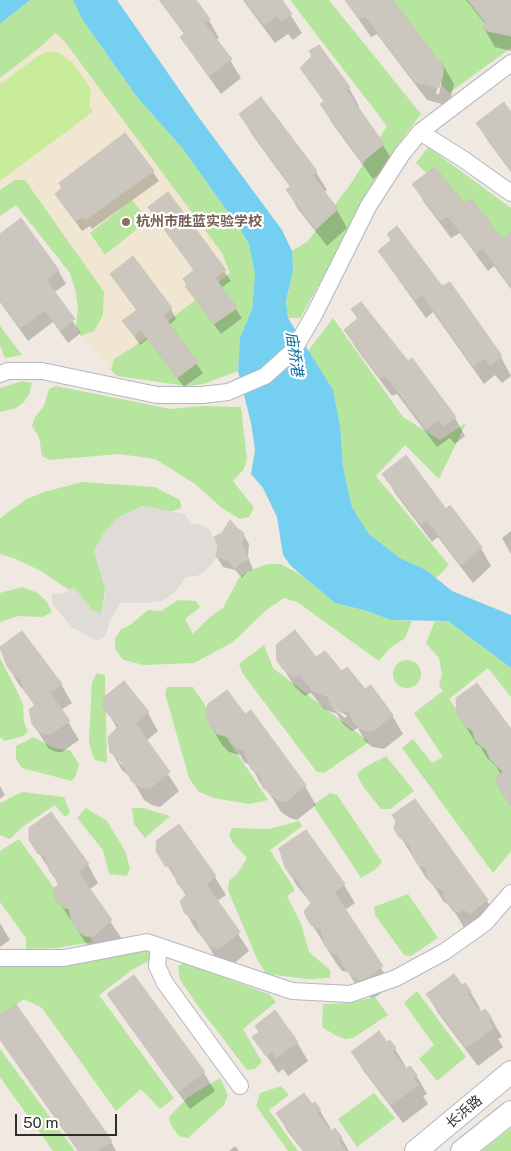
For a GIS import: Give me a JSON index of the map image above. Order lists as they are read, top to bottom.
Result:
{
  "streets": {
    "main road": ["长浜路"]
  },
  "water": ["庙桥港"],
  "places": ["杭州市胜蓝实验学校"],
  "scale_bar": "50 m"
}
